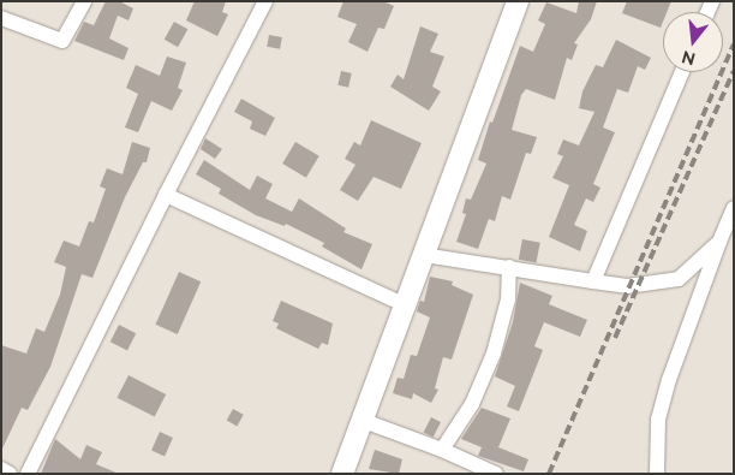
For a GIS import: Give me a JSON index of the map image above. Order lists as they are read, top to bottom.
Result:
{
  "north": "bottom"
}
